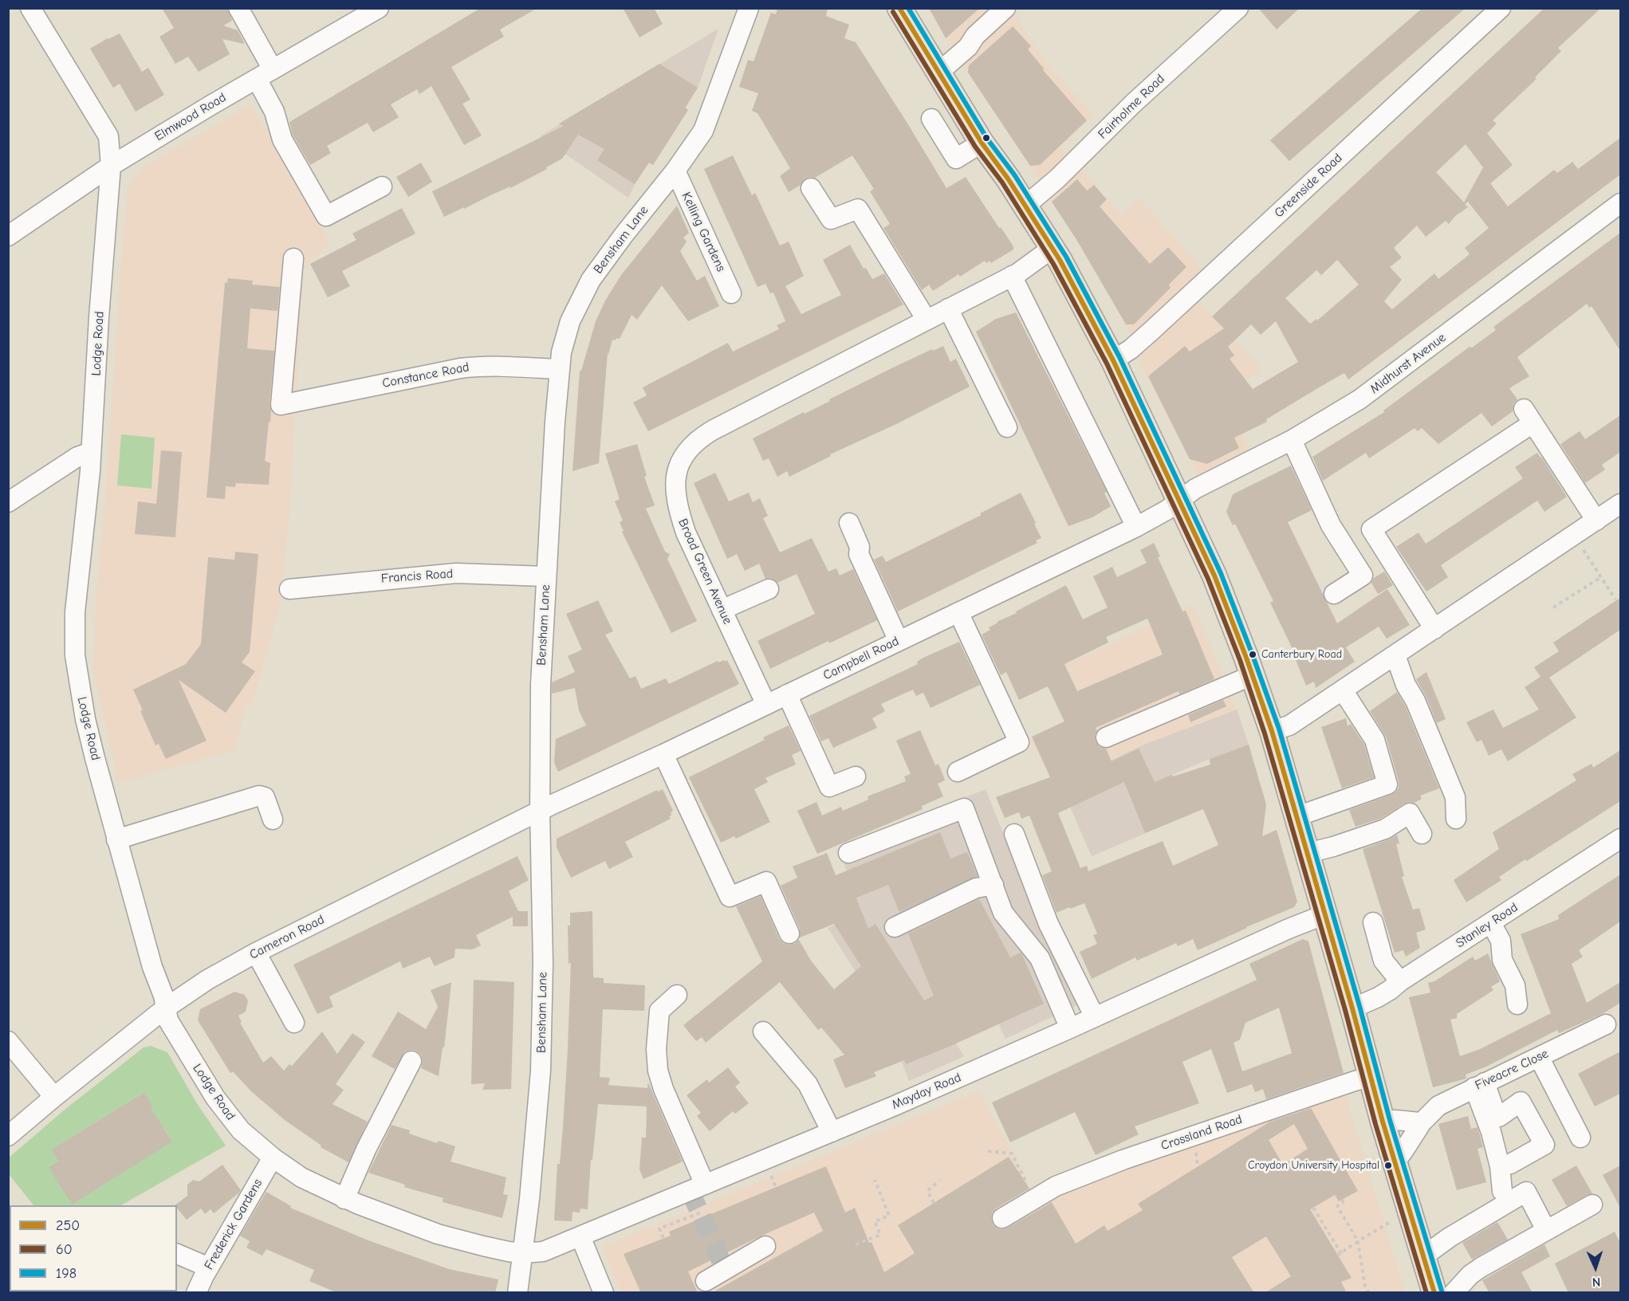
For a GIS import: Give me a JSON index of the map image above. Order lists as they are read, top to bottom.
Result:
{
  "streets": {
    "street": [
      "Fairholme Road",
      "Elmwood Road",
      "Greenside Road",
      "Kelling Gardens",
      "Bensham Lane",
      "Lodge Road",
      "Midhurst Avenue",
      "Constance Road",
      "Broad Green Avenue",
      "Francis Road",
      "Campbell Road",
      "Stanley Road",
      "Cameron Road",
      "Fiveacre Close",
      "Mayday Road",
      "Crossland Road",
      "Frederick Gardens"
    ]
  },
  "crossings": [
    ["Elmwood Road", "Lodge Road"],
    ["Kelling Gardens", "Bensham Lane"],
    ["Bensham Lane", "Lodge Road"],
    ["Bensham Lane", "Constance Road"],
    ["Bensham Lane", "Francis Road"],
    ["Bensham Lane", "Campbell Road"],
    ["Bensham Lane", "Cameron Road"],
    ["Bensham Lane", "Mayday Road"],
    ["Lodge Road", "Cameron Road"],
    ["Lodge Road", "Mayday Road"],
    ["Lodge Road", "Frederick Gardens"],
    ["Midhurst Avenue", "Campbell Road"],
    ["Broad Green Avenue", "Campbell Road"],
    ["Campbell Road", "Cameron Road"]
  ],
  "places": ["Canterbury Road", "Croydon University Hospital"],
  "lines": ["transit line 250", "transit line 198", "transit line 60"],
  "legend": ["250", "60", "198"],
  "north": "bottom"
}
